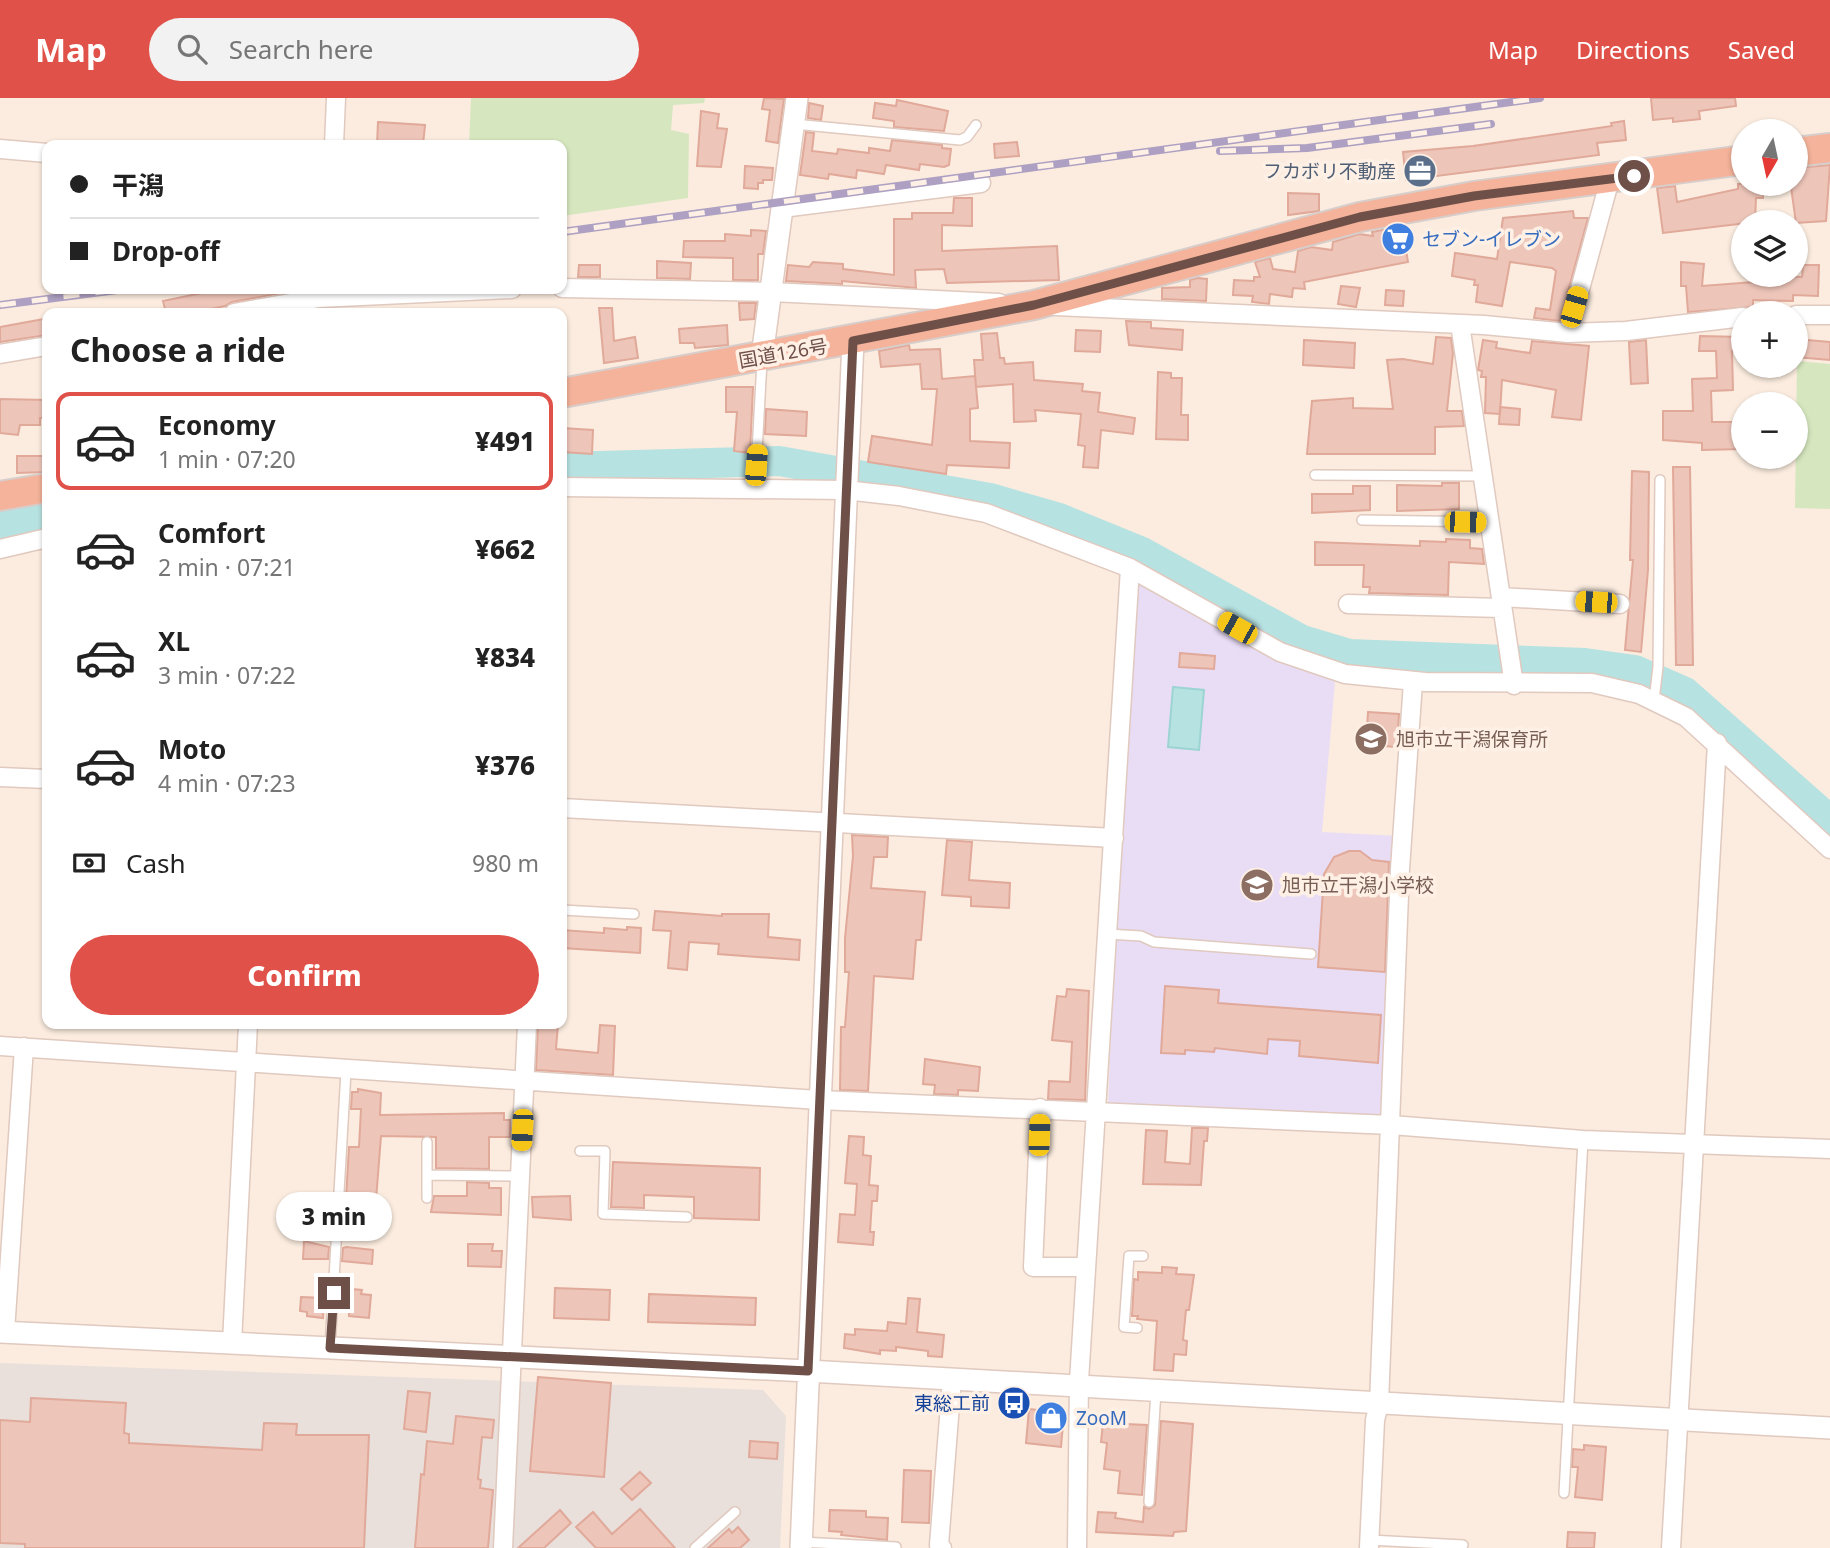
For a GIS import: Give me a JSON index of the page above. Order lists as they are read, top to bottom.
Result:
{
  "streets": {
    "highway": ["国道126号"]
  },
  "places": {
    "office": ["フカボリ不動産"],
    "supermarket": ["セブン-イレブン"],
    "school or university": ["旭市立干潟保育所", "旭市立干潟小学校"],
    "bus stop": ["東総工前"],
    "shop": ["ZooM"]
  },
  "north": "bottom",
  "page": {
    "header": "Map",
    "search": "Search here",
    "nav": ["Map", "Directions", "Saved"],
    "map_buttons": ["+", "−"],
    "banner": ["干潟", "Drop-off"],
    "heading": "Choose a ride",
    "list": [
      {
        "name": "Economy",
        "note": "1 min · 07:20",
        "value": "¥491"
      },
      {
        "name": "Comfort",
        "note": "2 min · 07:21",
        "value": "¥662"
      },
      {
        "name": "XL",
        "note": "3 min · 07:22",
        "value": "¥834"
      },
      {
        "name": "Moto",
        "note": "4 min · 07:23",
        "value": "¥376"
      }
    ],
    "pay": ["Cash", "980 m"],
    "buttons": "Confirm",
    "bubble": "3 min"
  }
}
